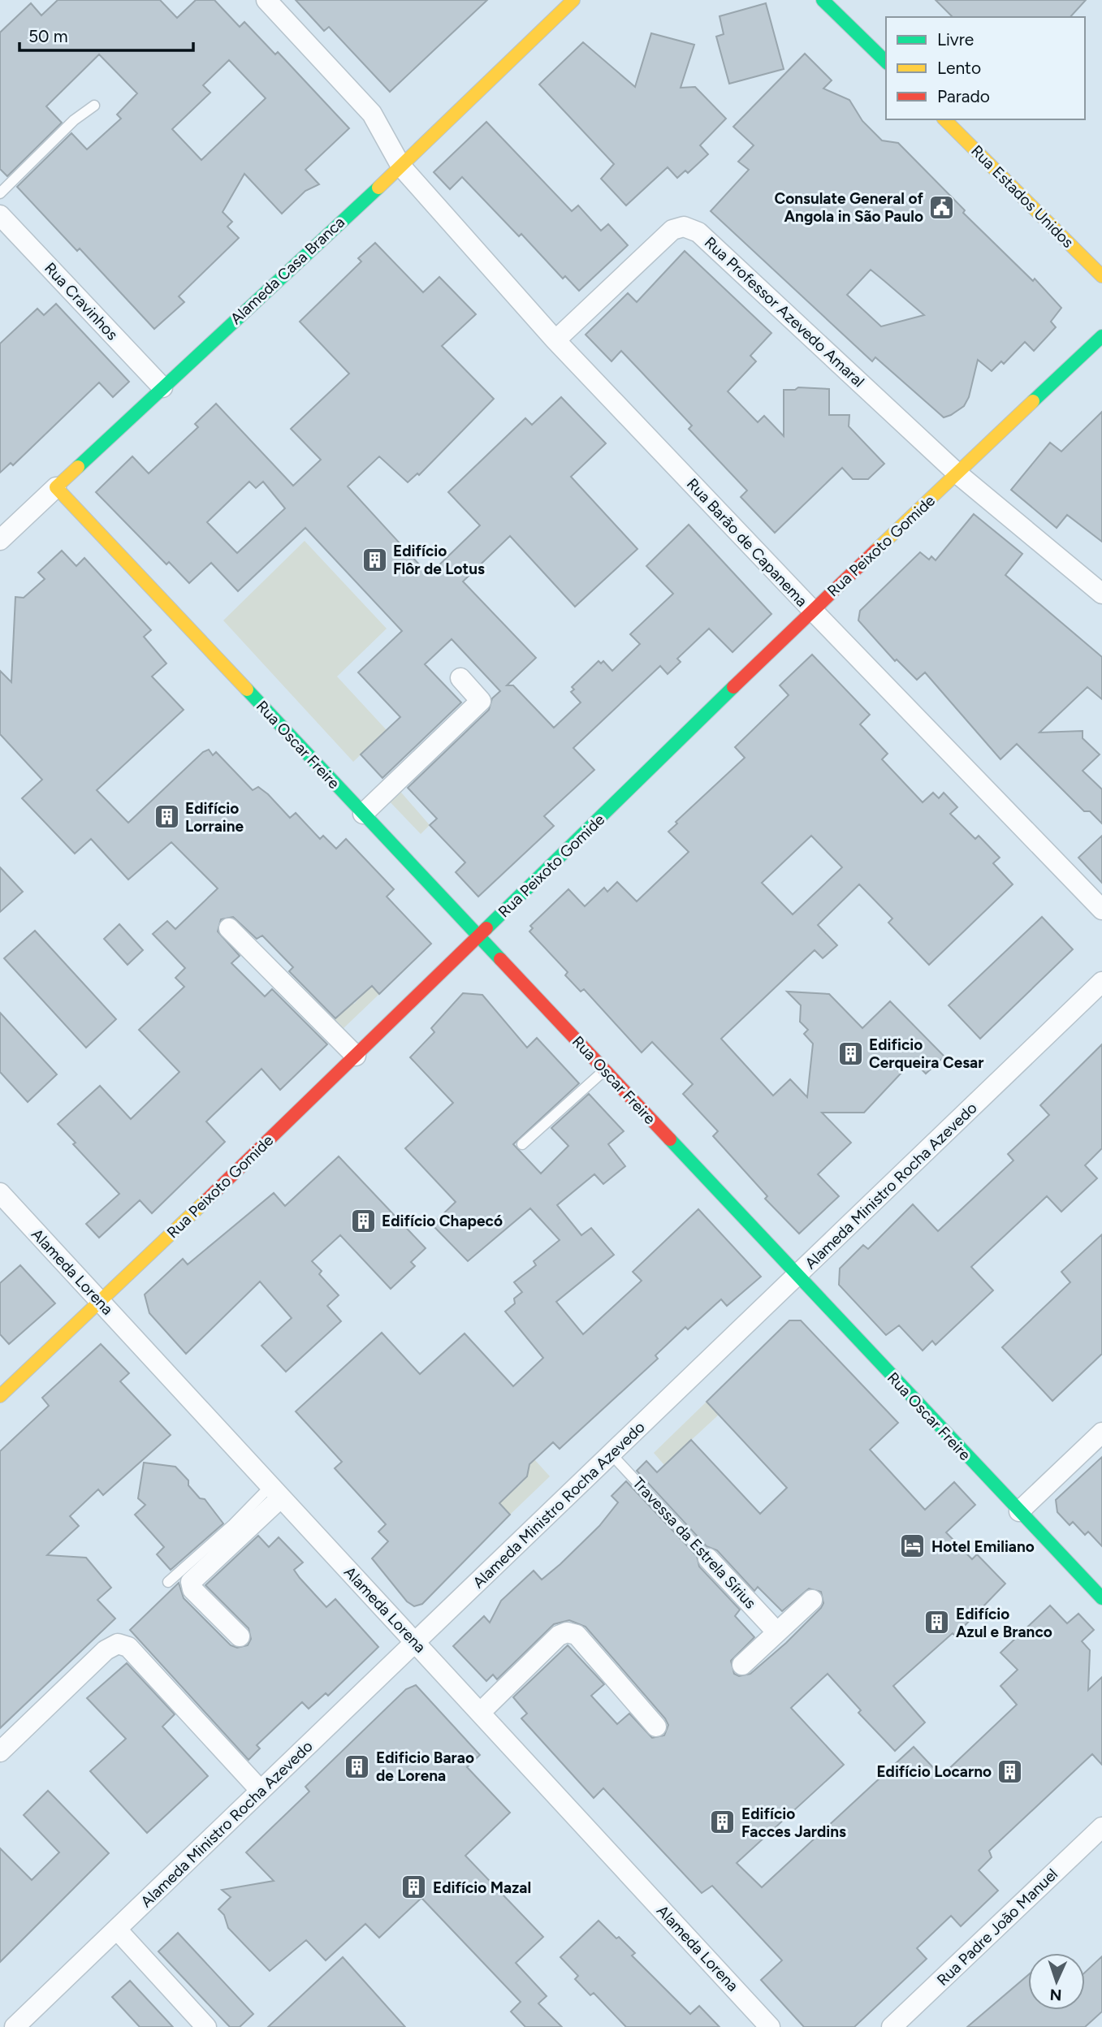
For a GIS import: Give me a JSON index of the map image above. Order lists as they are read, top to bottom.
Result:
{
  "streets": {
    "street": [
      "Rua Estados Unidos",
      "Alameda Casa Branca",
      "Rua Cravinhos",
      "Rua Professor Azevedo Amaral",
      "Rua Barão de Capanema",
      "Rua Peixoto Gomide",
      "Rua Oscar Freire",
      "Alameda Ministro Rocha Azevedo",
      "Alameda Lorena",
      "Travessa da Estrela Sírius",
      "Rua Padre João Manuel"
    ]
  },
  "crossings": [
    ["Alameda Casa Branca", "Rua Cravinhos"],
    ["Alameda Casa Branca", "Rua Barão de Capanema"],
    ["Alameda Casa Branca", "Rua Oscar Freire"],
    ["Rua Professor Azevedo Amaral", "Rua Barão de Capanema"],
    ["Rua Professor Azevedo Amaral", "Rua Peixoto Gomide"],
    ["Rua Barão de Capanema", "Rua Peixoto Gomide"],
    ["Rua Peixoto Gomide", "Rua Oscar Freire"],
    ["Rua Peixoto Gomide", "Alameda Lorena"],
    ["Rua Oscar Freire", "Alameda Ministro Rocha Azevedo"],
    ["Alameda Ministro Rocha Azevedo", "Alameda Lorena"],
    ["Alameda Ministro Rocha Azevedo", "Travessa da Estrela Sírius"]
  ],
  "places": {
    "public building": ["Consulate General of Angola in São Paulo"],
    "building": [
      "Edifício Flôr de Lotus",
      "Edifício Lorraine",
      "Edificio Cerqueira Cesar",
      "Edifício Chapecó",
      "Edifício Azul e Branco",
      "Edificio Barao de Lorena",
      "Edifício Locarno",
      "Edifício Facces Jardins",
      "Edifício Mazal"
    ],
    "hotel": ["Hotel Emiliano"]
  },
  "legend": ["Livre", "Lento", "Parado"],
  "scale_bar": "50 m",
  "north": "bottom"
}
